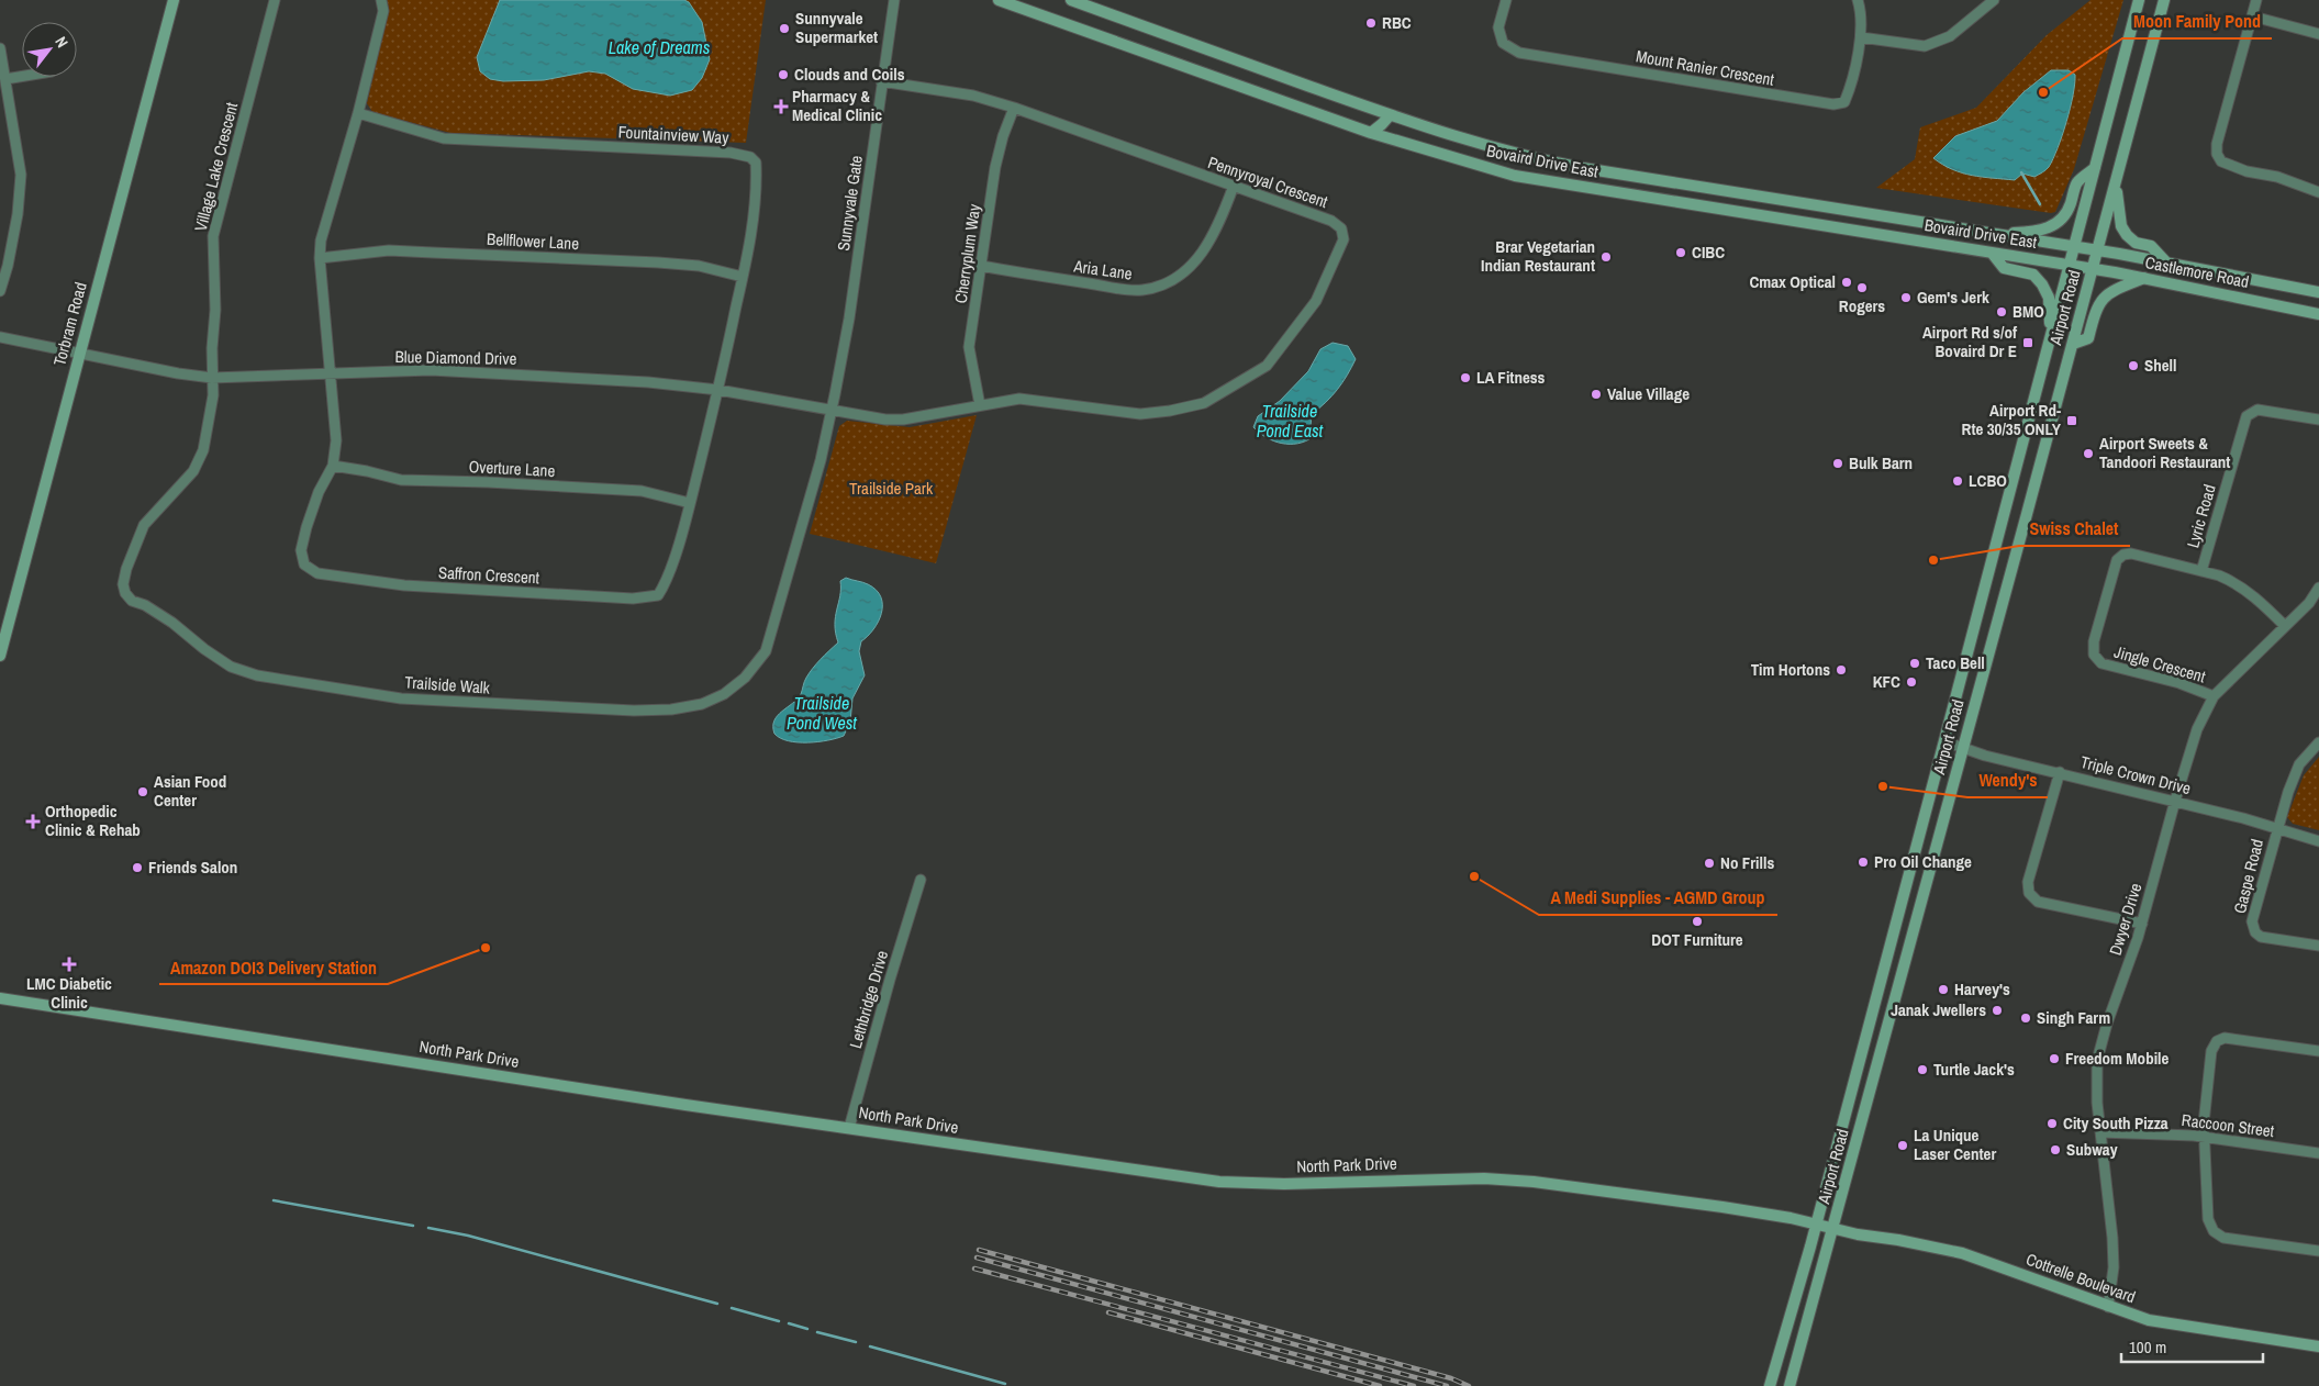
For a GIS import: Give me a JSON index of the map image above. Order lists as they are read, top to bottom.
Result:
{
  "streets": {
    "main road": [
      "Bovaird Drive East",
      "Castlemore Road",
      "Airport Road",
      "Torbram Road",
      "North Park Drive",
      "Cottrelle Boulevard"
    ],
    "street": [
      "Mount Ranier Crescent",
      "Fountainview Way",
      "Village Lake Crescent",
      "Pennyroyal Crescent",
      "Sunnyvale Gate",
      "Bellflower Lane",
      "Cherryplum Way",
      "Aria Lane",
      "Blue Diamond Drive",
      "Overture Lane",
      "Lyric Road",
      "Saffron Crescent",
      "Jingle Crescent",
      "Trailside Walk",
      "Triple Crown Drive",
      "Gaspe Road",
      "Dwyer Drive",
      "Lethbridge Drive",
      "Raccoon Street"
    ]
  },
  "crossings": [
    ["Fountainview Way", "Bellflower Lane"],
    ["Fountainview Way", "Blue Diamond Drive"],
    ["Fountainview Way", "Saffron Crescent"],
    ["Bovaird Drive East", "Castlemore Road"],
    ["Bovaird Drive East", "Airport Road"],
    ["Village Lake Crescent", "Blue Diamond Drive"],
    ["Village Lake Crescent", "Trailside Walk"],
    ["Pennyroyal Crescent", "Sunnyvale Gate"],
    ["Pennyroyal Crescent", "Cherryplum Way"],
    ["Pennyroyal Crescent", "Aria Lane"],
    ["Pennyroyal Crescent", "Blue Diamond Drive"],
    ["Pennyroyal Crescent", "Trailside Walk"],
    ["Sunnyvale Gate", "Blue Diamond Drive"],
    ["Sunnyvale Gate", "Trailside Walk"],
    ["Cherryplum Way", "Aria Lane"],
    ["Castlemore Road", "Airport Road"],
    ["Airport Road", "Triple Crown Drive"],
    ["Airport Road", "North Park Drive"],
    ["Airport Road", "Cottrelle Boulevard"],
    ["Torbram Road", "Blue Diamond Drive"],
    ["Blue Diamond Drive", "Saffron Crescent"],
    ["Blue Diamond Drive", "Trailside Walk"],
    ["Overture Lane", "Saffron Crescent"],
    ["Lyric Road", "Jingle Crescent"],
    ["Jingle Crescent", "Dwyer Drive"],
    ["Triple Crown Drive", "Gaspe Road"],
    ["Triple Crown Drive", "Dwyer Drive"],
    ["Dwyer Drive", "Raccoon Street"],
    ["Dwyer Drive", "Cottrelle Boulevard"],
    ["Lethbridge Drive", "North Park Drive"],
    ["North Park Drive", "Cottrelle Boulevard"]
  ],
  "water": ["Lake of Dreams", "Trailside Pond East", "Trailside Pond West"],
  "parks": ["Trailside Park"],
  "places": {
    "other": [
      "RBC",
      "Sunnyvale Supermarket",
      "Clouds and Coils",
      "Moon Family Pond",
      "CIBC",
      "Brar Vegetarian Indian Restaurant",
      "Cmax Optical",
      "Rogers",
      "Gem's Jerk",
      "BMO",
      "Shell",
      "LA Fitness",
      "Value Village",
      "Airport Sweets & Tandoori Restaurant",
      "Bulk Barn",
      "LCBO",
      "Swiss Chalet",
      "Taco Bell",
      "Tim Hortons",
      "KFC",
      "Wendy's",
      "Asian Food Center",
      "Pro Oil Change",
      "No Frills",
      "Friends Salon",
      "A Medi Supplies - AGMD Group",
      "DOT Furniture",
      "Amazon DOI3 Delivery Station",
      "Harvey's",
      "Janak Jwellers",
      "Singh Farm",
      "Freedom Mobile",
      "Turtle Jack's",
      "City South Pizza",
      "La Unique Laser Center",
      "Subway"
    ],
    "health": ["Pharmacy & Medical Clinic", "Orthopedic Clinic & Rehab", "LMC Diabetic Clinic"],
    "transit": ["Airport Rd s/of Bovaird Dr E", "Airport Rd- Rte 30/35 ONLY"]
  },
  "scale_bar": "100 m",
  "north": "top right"
}
